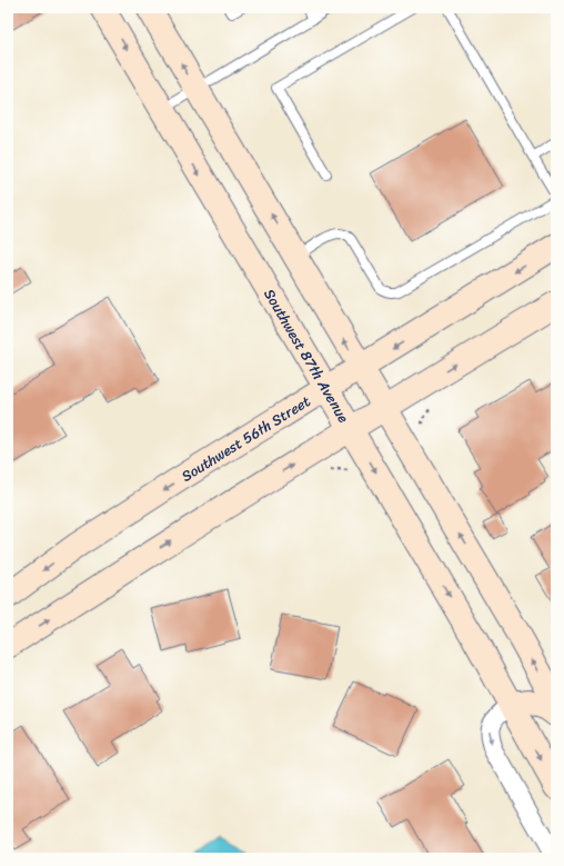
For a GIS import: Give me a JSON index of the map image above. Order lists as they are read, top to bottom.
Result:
{
  "streets": {
    "main road": ["Southwest 87th Avenue", "Southwest 56th Street"]
  },
  "crossings": [
    ["Southwest 87th Avenue", "Southwest 56th Street"]
  ]
}
